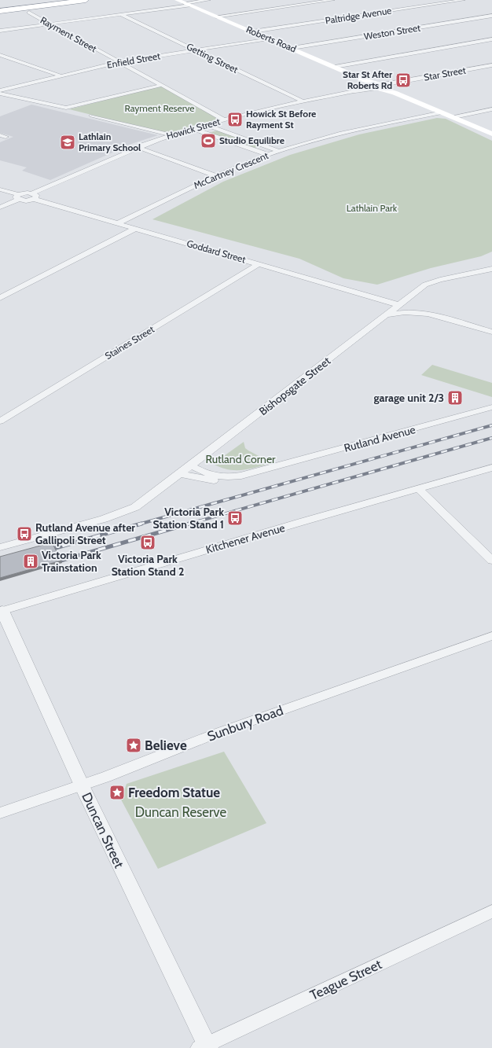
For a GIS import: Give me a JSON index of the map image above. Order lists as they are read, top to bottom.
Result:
{
  "streets": {
    "main road": ["Roberts Road"],
    "street": [
      "Paltridge Avenue",
      "Weston Street",
      "Rayment Street",
      "Getting Street",
      "Enfield Street",
      "Star Street",
      "Howick Street",
      "McCartney Crescent",
      "Goddard Street",
      "Staines Street",
      "Bishopsgate Street",
      "Rutland Avenue",
      "Kitchener Avenue",
      "Sunbury Road",
      "Duncan Street",
      "Teague Street"
    ]
  },
  "crossings": [
    ["Paltridge Avenue", "Roberts Road"],
    ["Weston Street", "Roberts Road"],
    ["Rayment Street", "Enfield Street"],
    ["Rayment Street", "Howick Street"],
    ["Roberts Road", "Enfield Street"],
    ["Roberts Road", "Star Street"],
    ["Roberts Road", "Howick Street"],
    ["Roberts Road", "McCartney Crescent"],
    ["Getting Street", "Enfield Street"],
    ["Getting Street", "Howick Street"],
    ["Star Street", "Howick Street"],
    ["Howick Street", "Goddard Street"],
    ["McCartney Crescent", "Goddard Street"],
    ["Goddard Street", "Staines Street"],
    ["Goddard Street", "Bishopsgate Street"],
    ["Bishopsgate Street", "Rutland Avenue"],
    ["Kitchener Avenue", "Duncan Street"],
    ["Sunbury Road", "Duncan Street"],
    ["Duncan Street", "Teague Street"]
  ],
  "parks": [
    "Rayment Reserve",
    "Lathlain Park",
    "Rutland Corner",
    "Duncan Reserve"
  ],
  "places": {
    "bus stop": [
      "Star St After Roberts Rd",
      "Howick St Before Rayment St",
      "Victoria Park Station Stand 1",
      "Rutland Avenue after Gallipoli Street",
      "Victoria Park Station Stand 2"
    ],
    "sports": ["Studio Equilibre"],
    "school or university": ["Lathlain Primary School"],
    "building": ["garage unit 2/3", "Victoria Park Trainstation"],
    "place": ["Believe", "Freedom Statue"]
  }
}
